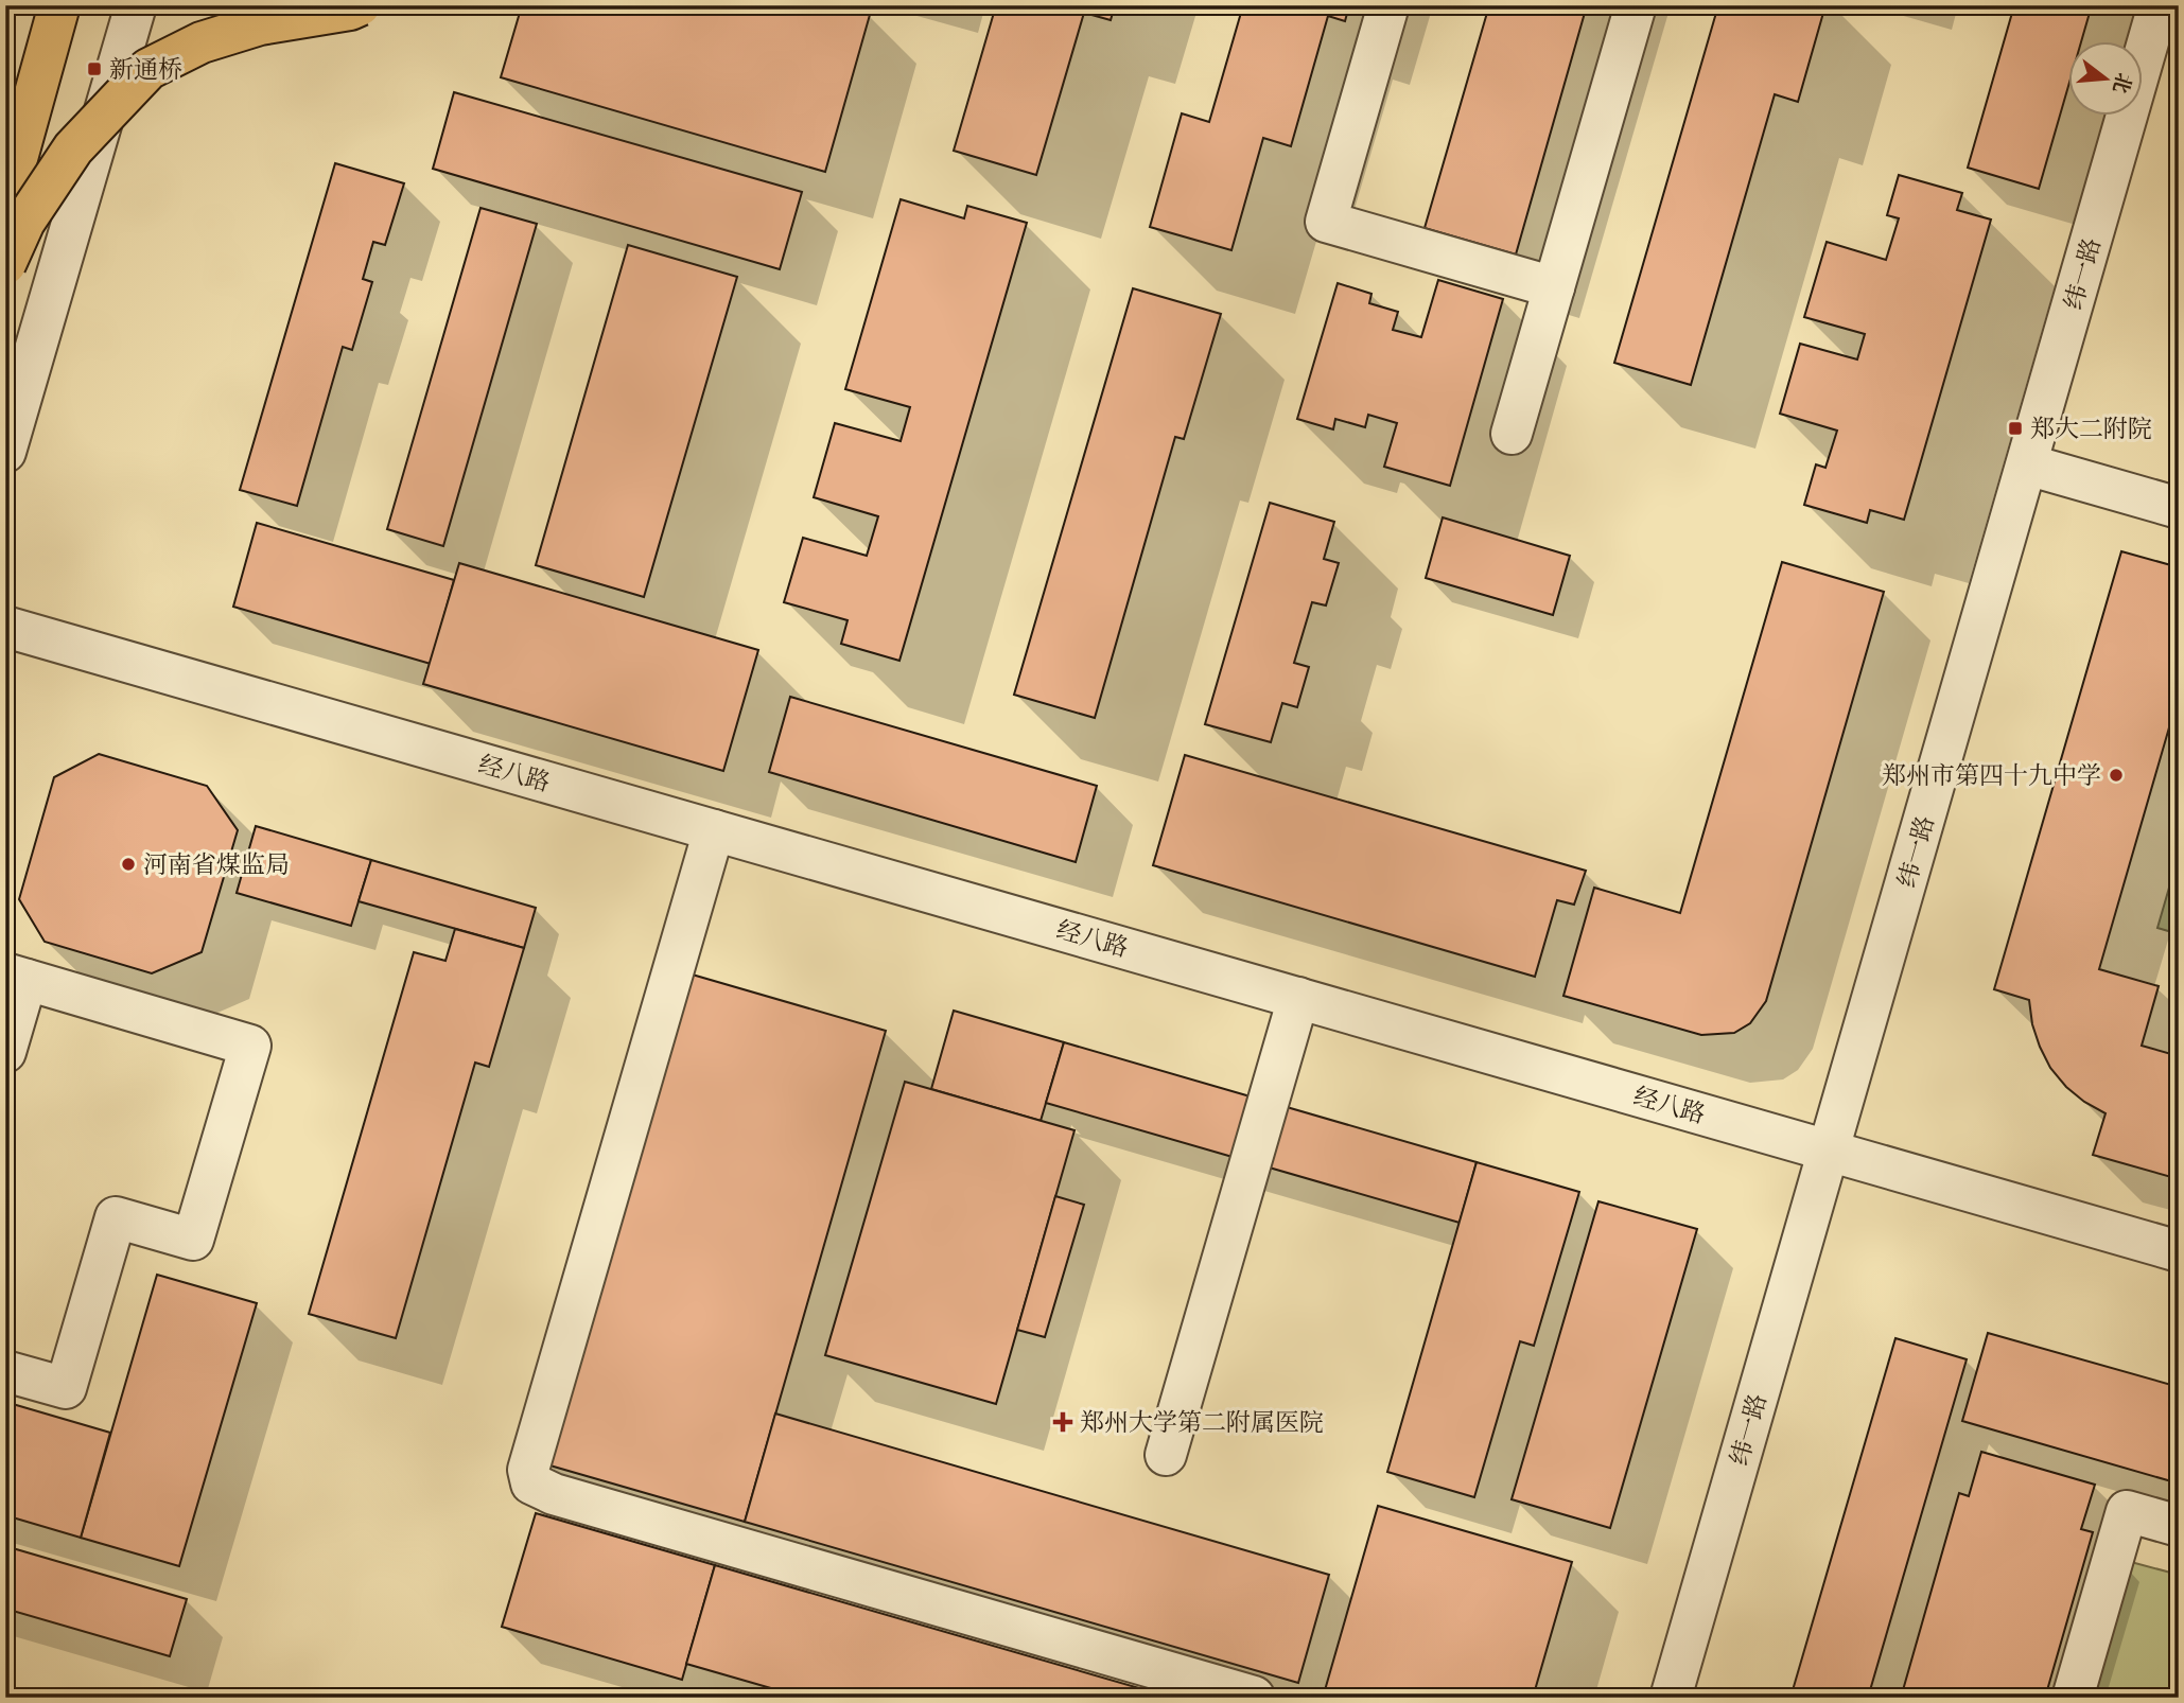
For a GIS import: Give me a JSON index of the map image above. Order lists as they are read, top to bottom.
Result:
{
  "streets": {
    "street": ["纬一路", "经八路"]
  },
  "crossings": [
    ["纬一路", "经八路"]
  ],
  "places": {
    "transit": ["新通桥", "郑大二附院"],
    "other": ["郑州市第四十九中学", "河南省煤监局"],
    "health": ["郑州大学第二附属医院"]
  },
  "north": "right"
}
